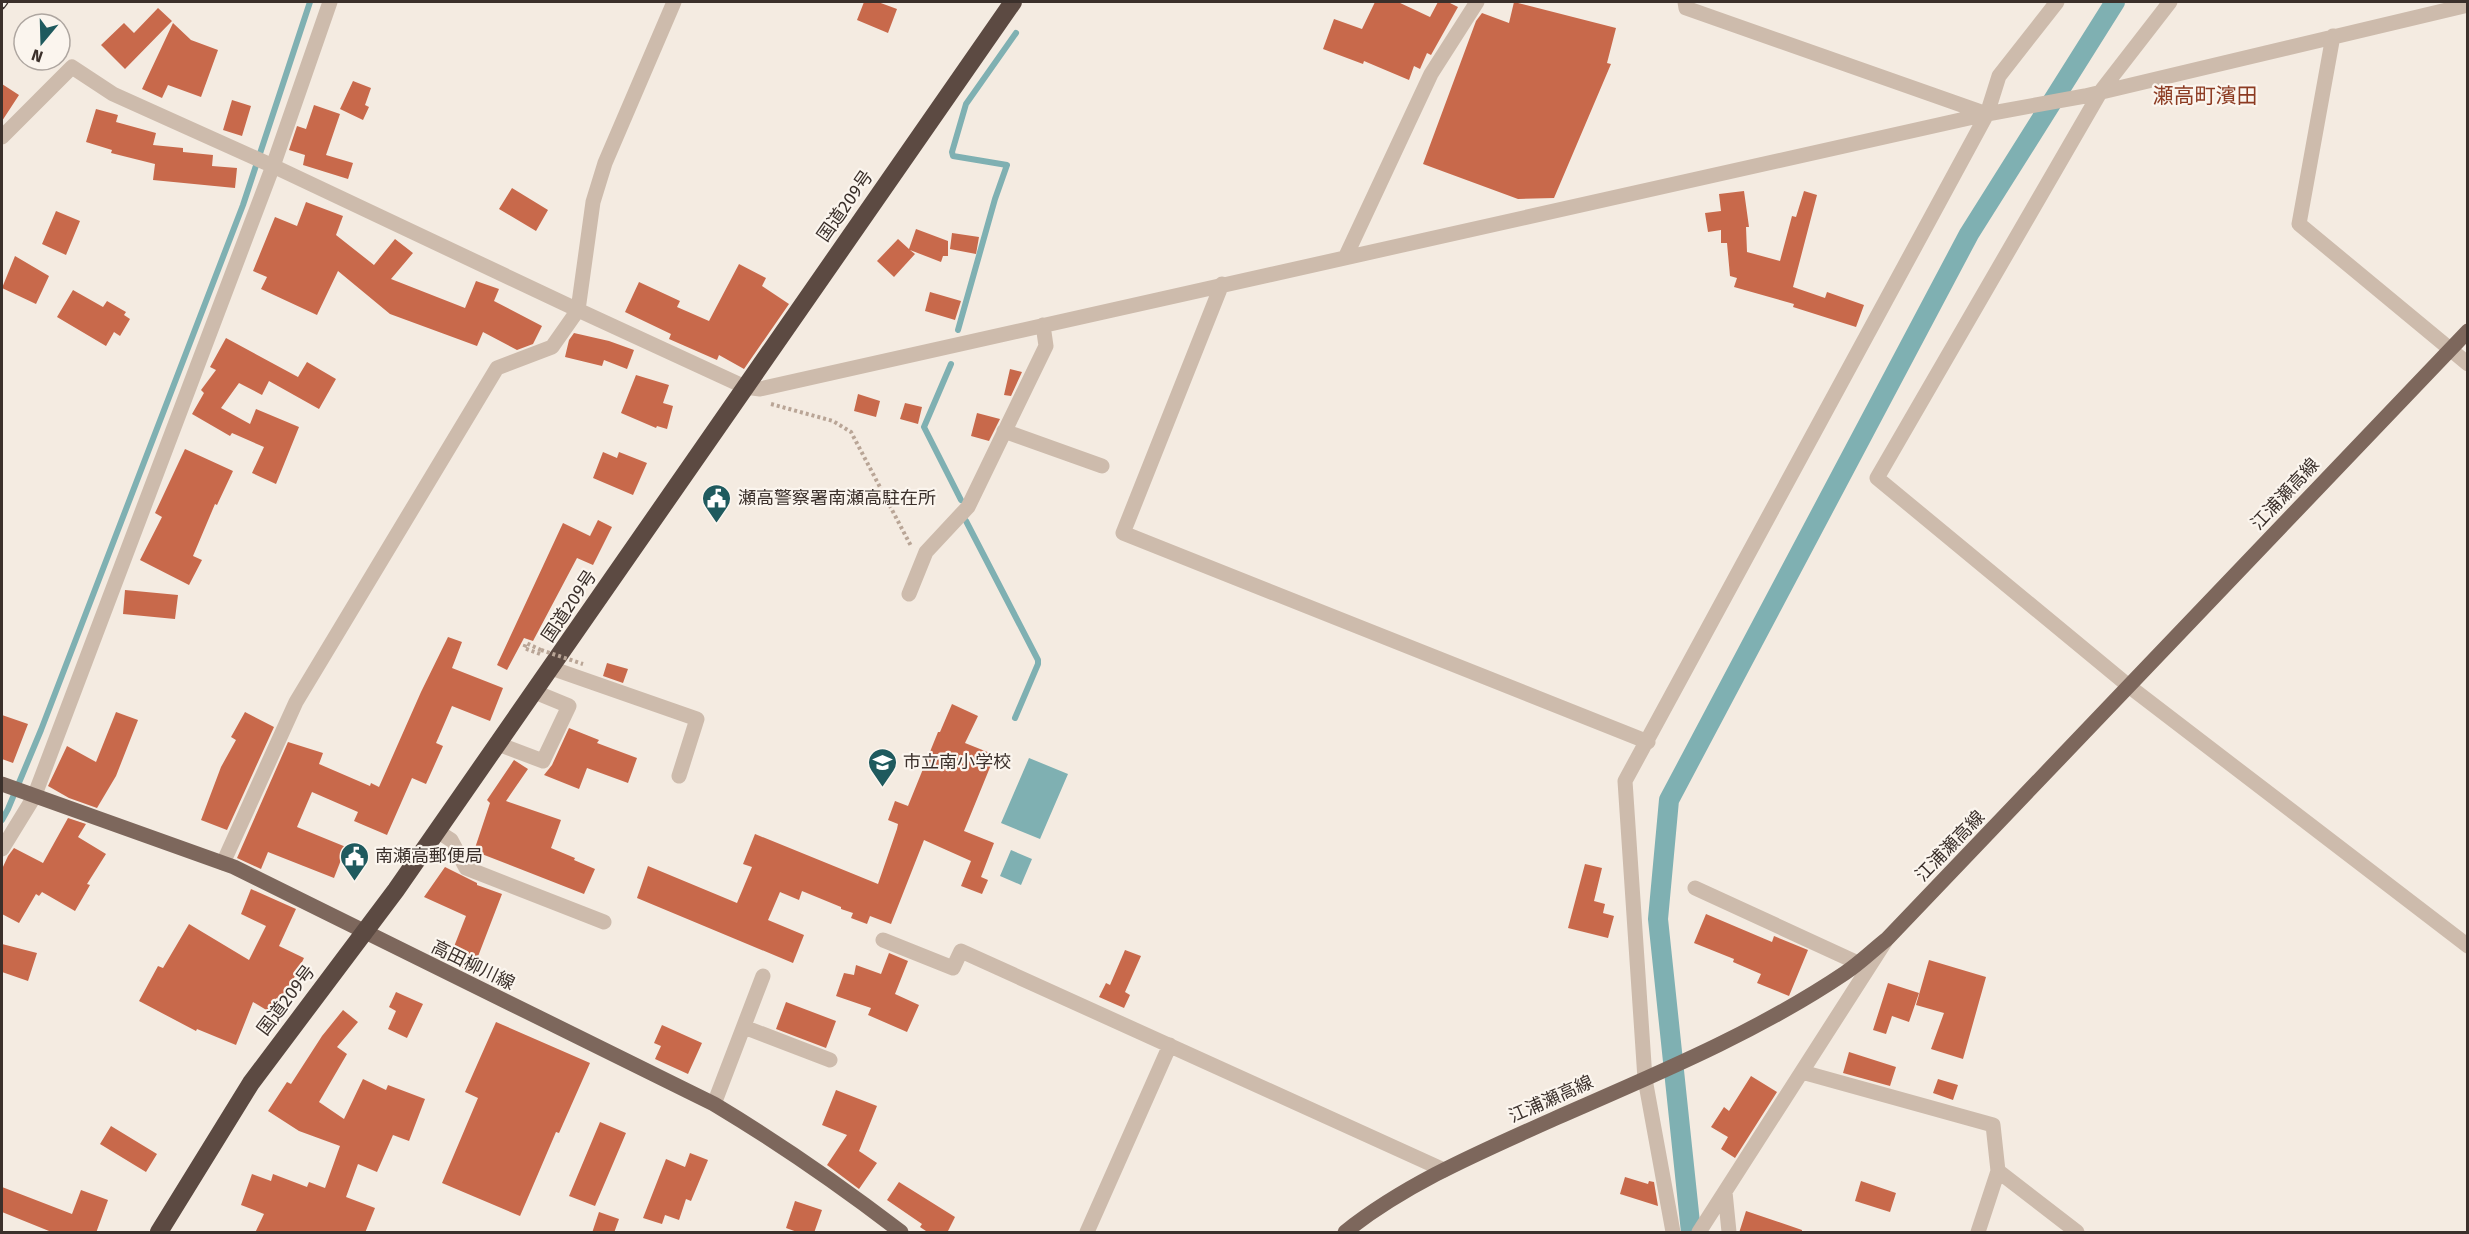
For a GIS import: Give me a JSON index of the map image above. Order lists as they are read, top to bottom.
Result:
{
  "streets": {
    "highway": ["国道209号"],
    "main road": ["江浦瀬高線", "高田柳川線"]
  },
  "crossings": [
    ["国道209号", "高田柳川線"]
  ],
  "districts": ["瀬高町濱田"],
  "places": {
    "public building": ["瀬高警察署南瀬高駐在所", "南瀬高郵便局"],
    "school or university": ["市立南小学校"]
  },
  "north": "bottom"
}
